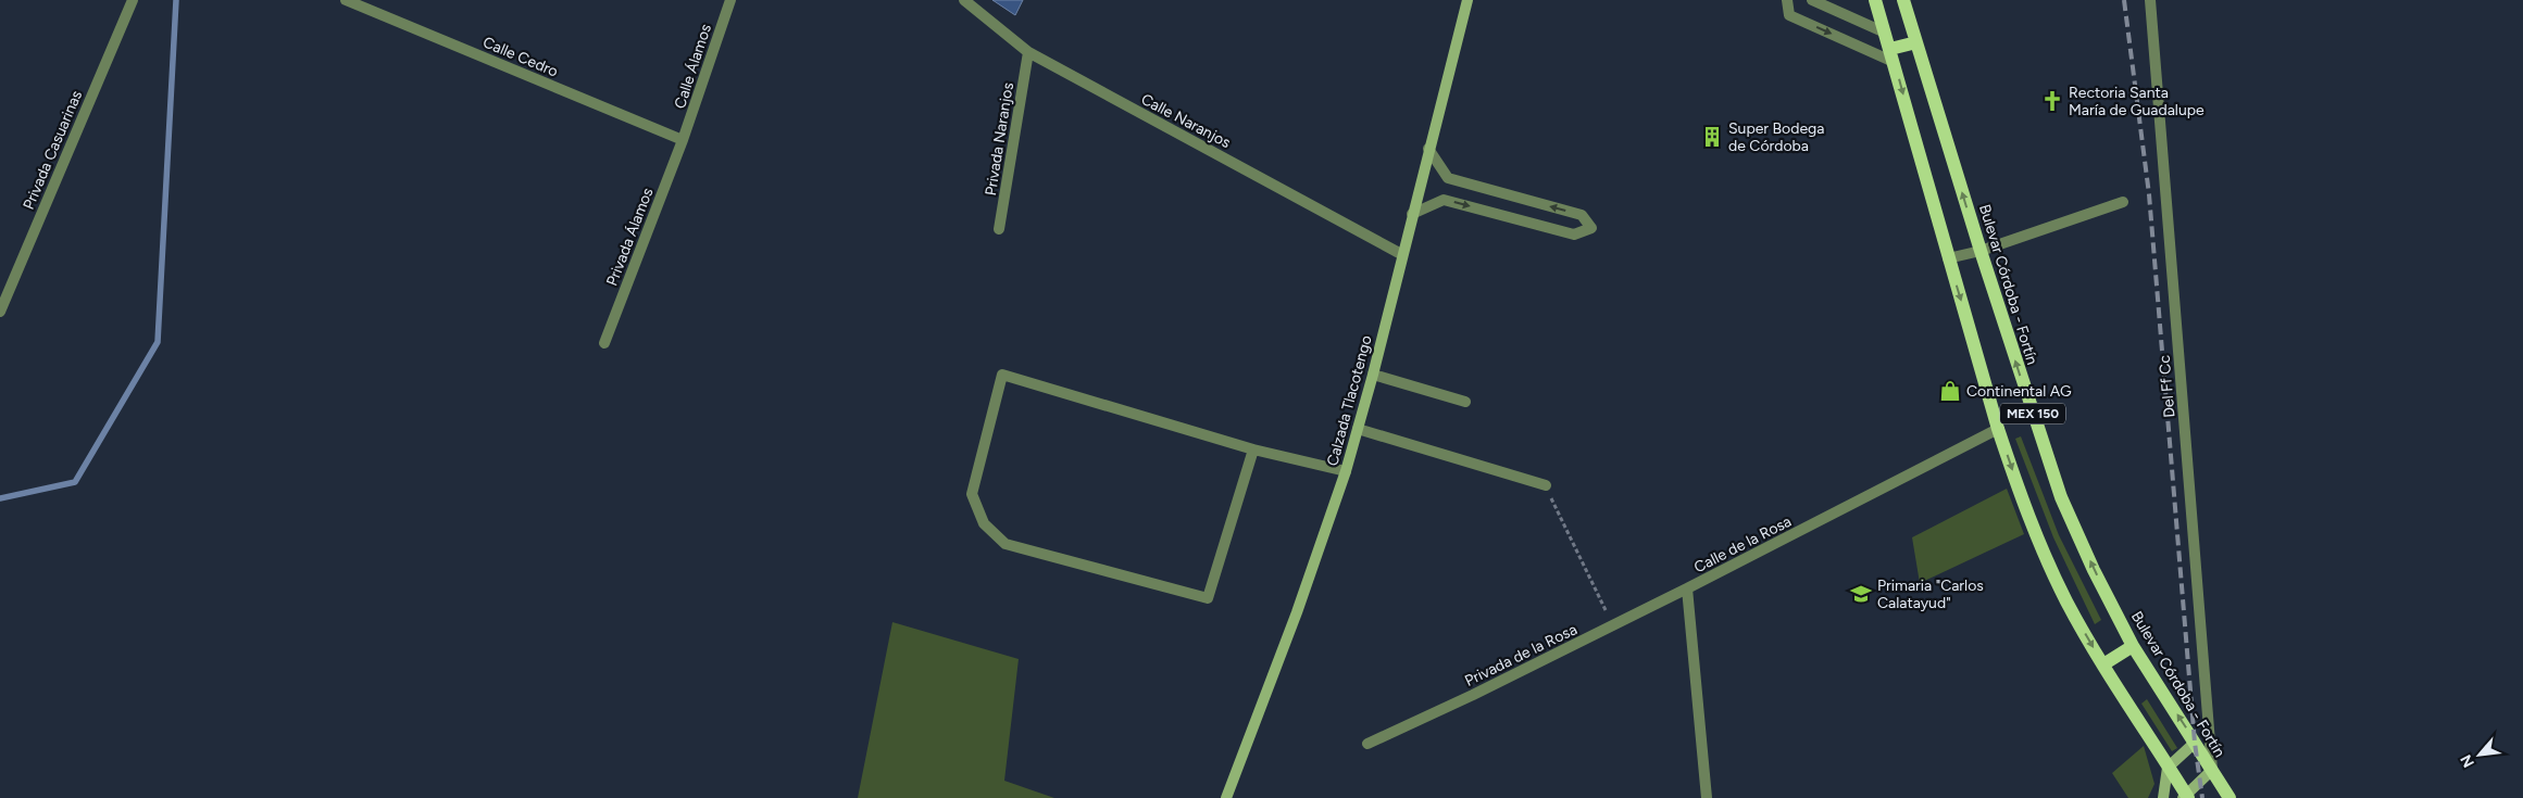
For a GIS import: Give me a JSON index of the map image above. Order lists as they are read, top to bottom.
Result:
{
  "streets": {
    "main road": ["Bulevar Córdoba - Fortín", "MEX 150"],
    "street": [
      "Calle Cedro",
      "Calle Álamos",
      "Calle Naranjos",
      "Privada Naranjos",
      "Privada Casuarinas",
      "Privada Álamos",
      "Del Ff Cc",
      "Calzada Tlacotengo",
      "Calle de la Rosa",
      "Privada de la Rosa"
    ]
  },
  "crossings": [
    ["Calle Cedro", "Calle Álamos"],
    ["Calle Cedro", "Privada Álamos"],
    ["Calle Álamos", "Privada Álamos"],
    ["Calle Naranjos", "Privada Naranjos"],
    ["Calle Naranjos", "Calzada Tlacotengo"],
    ["Bulevar Córdoba - Fortín", "Del Ff Cc"],
    ["MEX 150", "Calle de la Rosa"],
    ["Calle de la Rosa", "Privada de la Rosa"]
  ],
  "places": {
    "church": ["Rectoria Santa María de Guadalupe"],
    "building": ["Super Bodega de Córdoba"],
    "shop": ["Continental AG"],
    "school or university": ["Primaria \"Carlos Calatayud\""]
  },
  "north": "bottom left"
}
